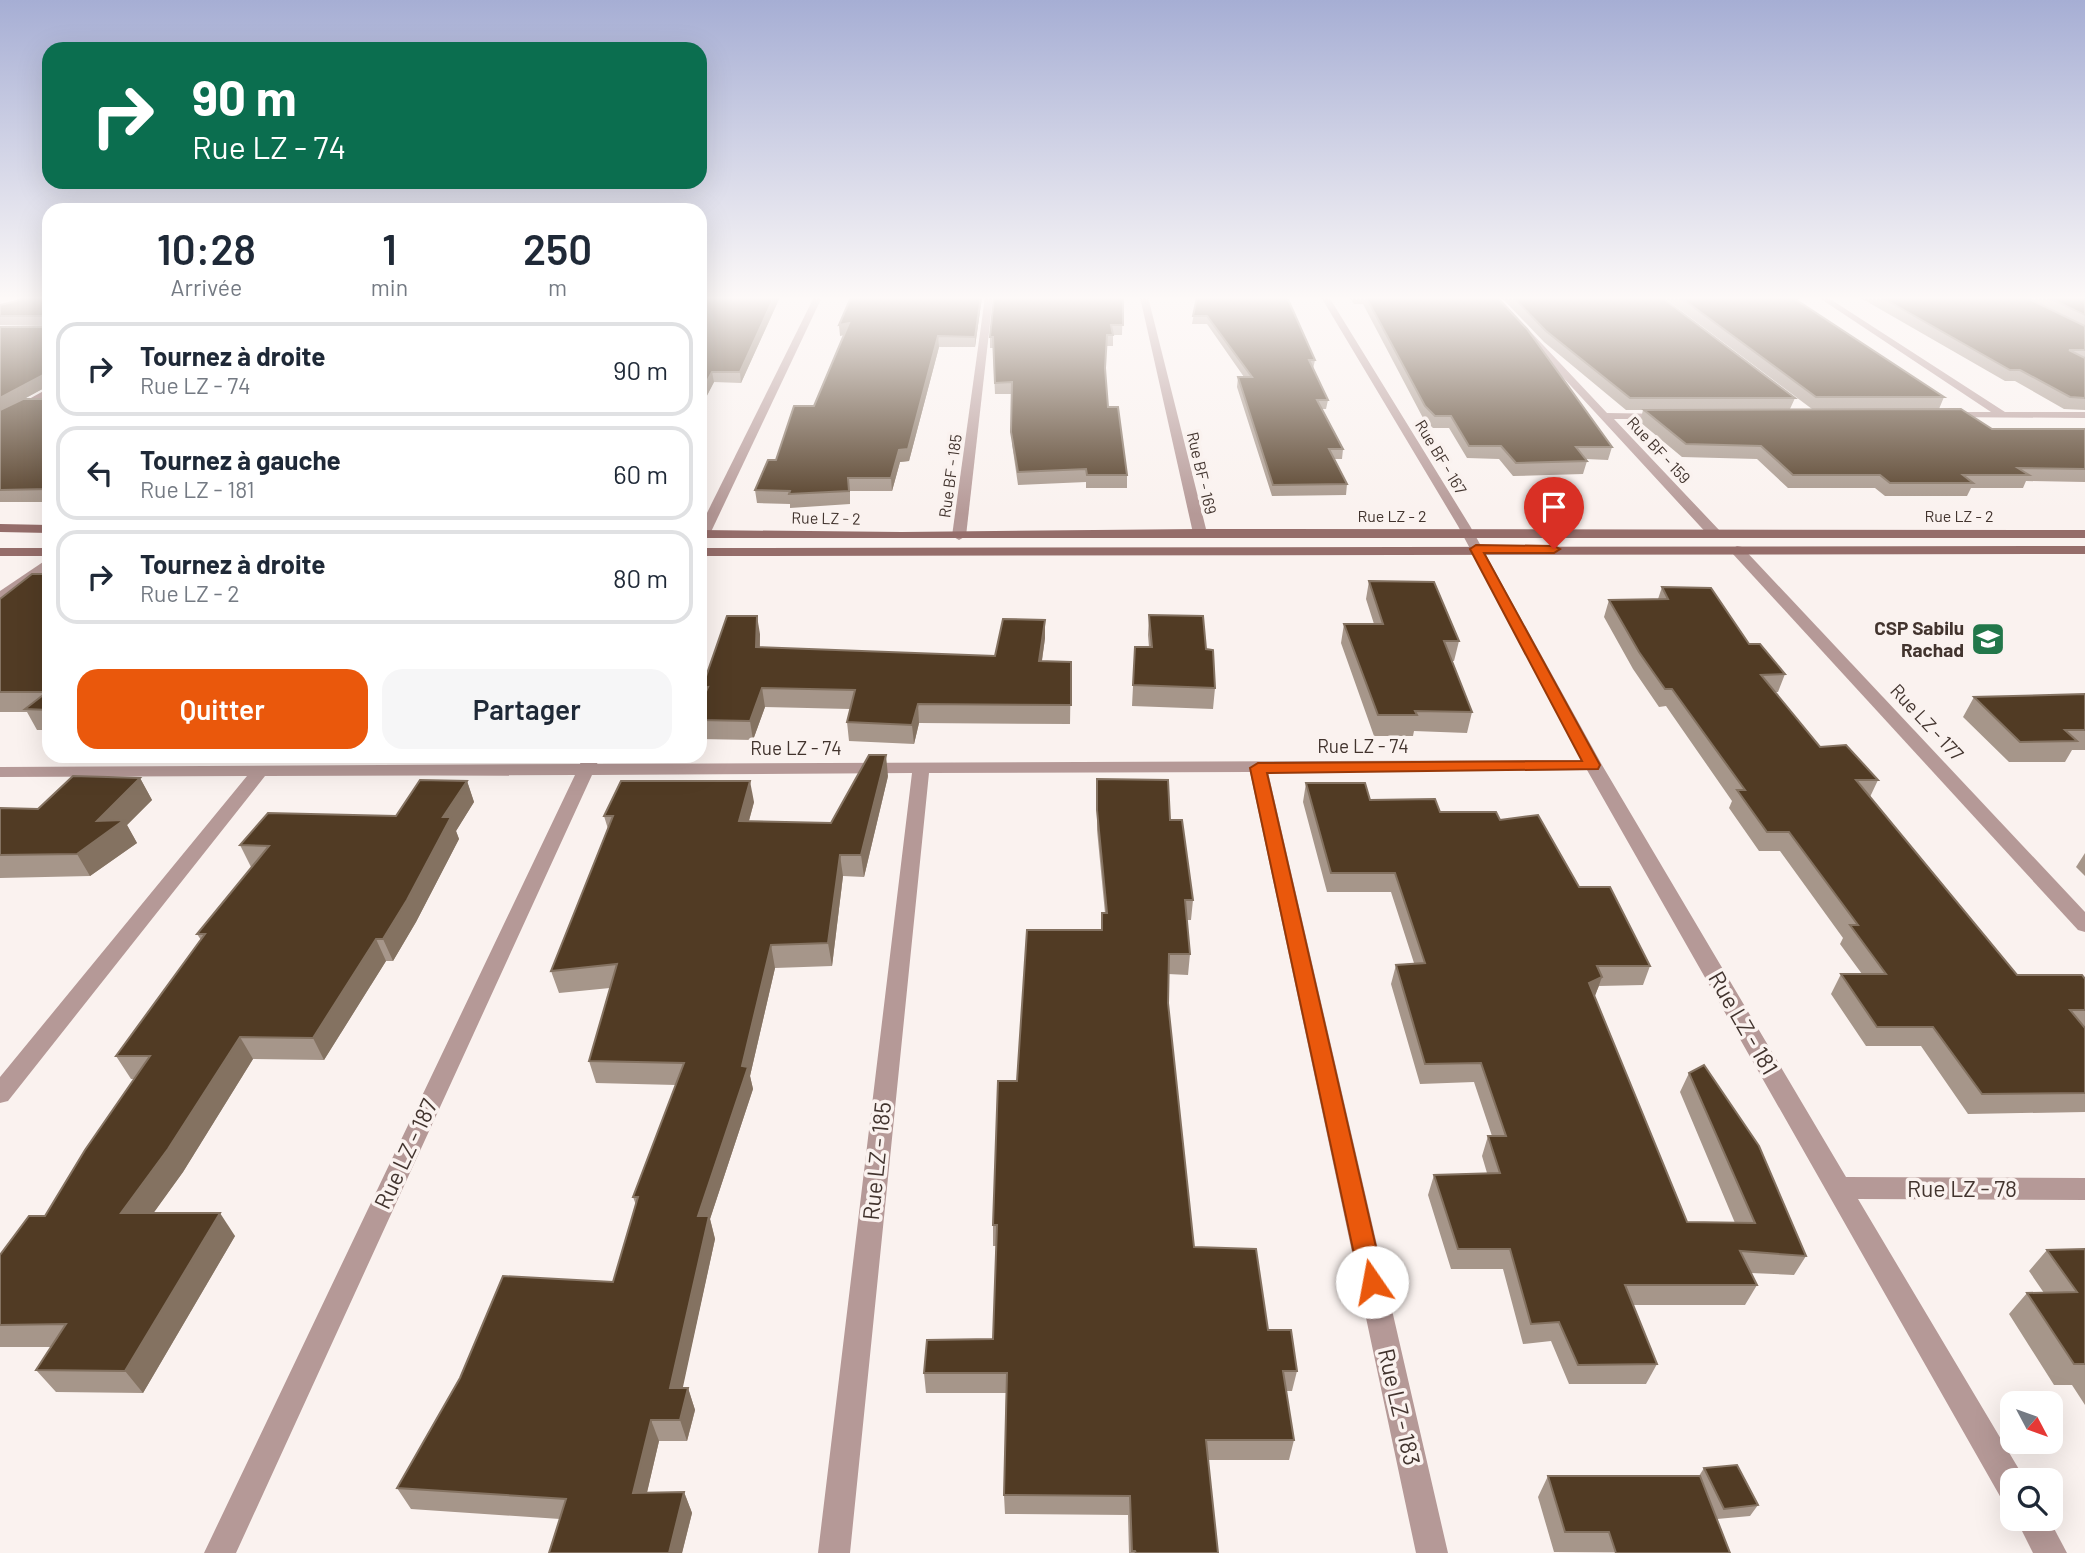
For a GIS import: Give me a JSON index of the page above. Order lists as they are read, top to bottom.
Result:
{
  "streets": {
    "main road": ["Rue LZ - 2"],
    "street": [
      "Rue BF - 159",
      "Rue BF - 167",
      "Rue BF - 169",
      "Rue BF - 185",
      "Rue LZ - 177",
      "Rue LZ - 74",
      "Rue LZ - 181",
      "Rue LZ - 187",
      "Rue LZ - 185",
      "Rue LZ - 78",
      "Rue LZ - 183"
    ]
  },
  "crossings": [
    ["Rue BF - 159", "Rue LZ - 2"],
    ["Rue BF - 167", "Rue LZ - 2"],
    ["Rue BF - 167", "Rue LZ - 181"],
    ["Rue BF - 169", "Rue LZ - 2"],
    ["Rue BF - 185", "Rue LZ - 2"],
    ["Rue LZ - 2", "Rue LZ - 177"],
    ["Rue LZ - 2", "Rue LZ - 181"],
    ["Rue LZ - 74", "Rue LZ - 181"],
    ["Rue LZ - 74", "Rue LZ - 187"],
    ["Rue LZ - 74", "Rue LZ - 185"],
    ["Rue LZ - 74", "Rue LZ - 183"],
    ["Rue LZ - 181", "Rue LZ - 78"]
  ],
  "places": {
    "school or university": ["CSP Sabilu Rachad"]
  },
  "north": "bottom right",
  "page": {
    "turn": ["90 m", "Rue LZ - 74"],
    "eta": [
      "10:28",
      "Arrivée",
      "1",
      "min",
      "250",
      "m"
    ],
    "list": [
      {
        "name": "Tournez à droite",
        "note": "Rue LZ - 74",
        "value": "90 m"
      },
      {
        "name": "Tournez à gauche",
        "note": "Rue LZ - 181",
        "value": "60 m"
      },
      {
        "name": "Tournez à droite",
        "note": "Rue LZ - 2",
        "value": "80 m"
      }
    ],
    "buttons": ["Quitter", "Partager"]
  }
}
